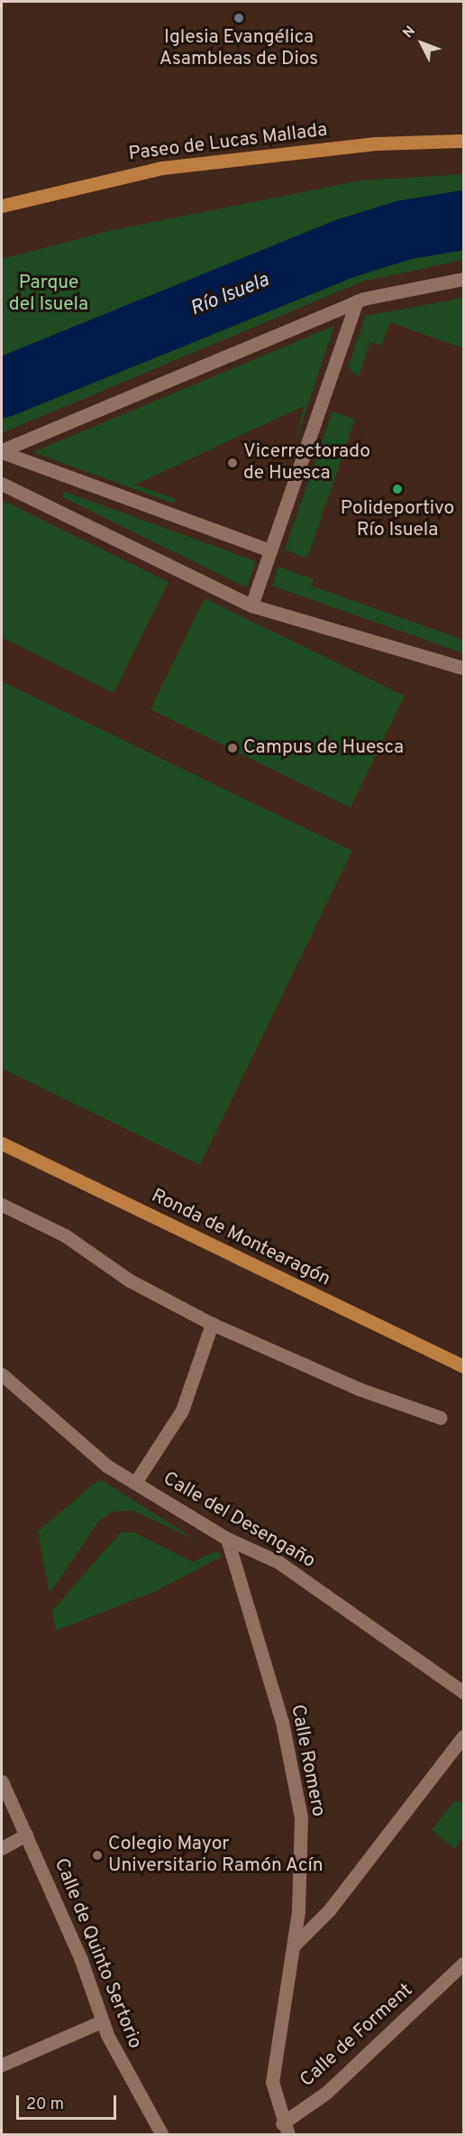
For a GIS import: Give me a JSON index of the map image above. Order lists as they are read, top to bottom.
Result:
{
  "streets": {
    "main road": ["Paseo de Lucas Mallada", "Ronda de Montearagón"],
    "street": [
      "Calle del Desengaño",
      "Calle Romero",
      "Calle de Quinto Sertorio",
      "Calle de Forment"
    ]
  },
  "crossings": [
    ["Calle del Desengaño", "Calle Romero"],
    ["Calle Romero", "Calle de Forment"]
  ],
  "water": ["Río Isuela"],
  "parks": ["Parque del Isuela"],
  "places": [
    "Iglesia Evangélica Asambleas de Dios",
    "Vicerrectorado de Huesca",
    "Polideportivo Río Isuela",
    "Campus de Huesca",
    "Colegio Mayor Universitario Ramón Acín"
  ],
  "scale_bar": "20 m",
  "north": "top left"
}
